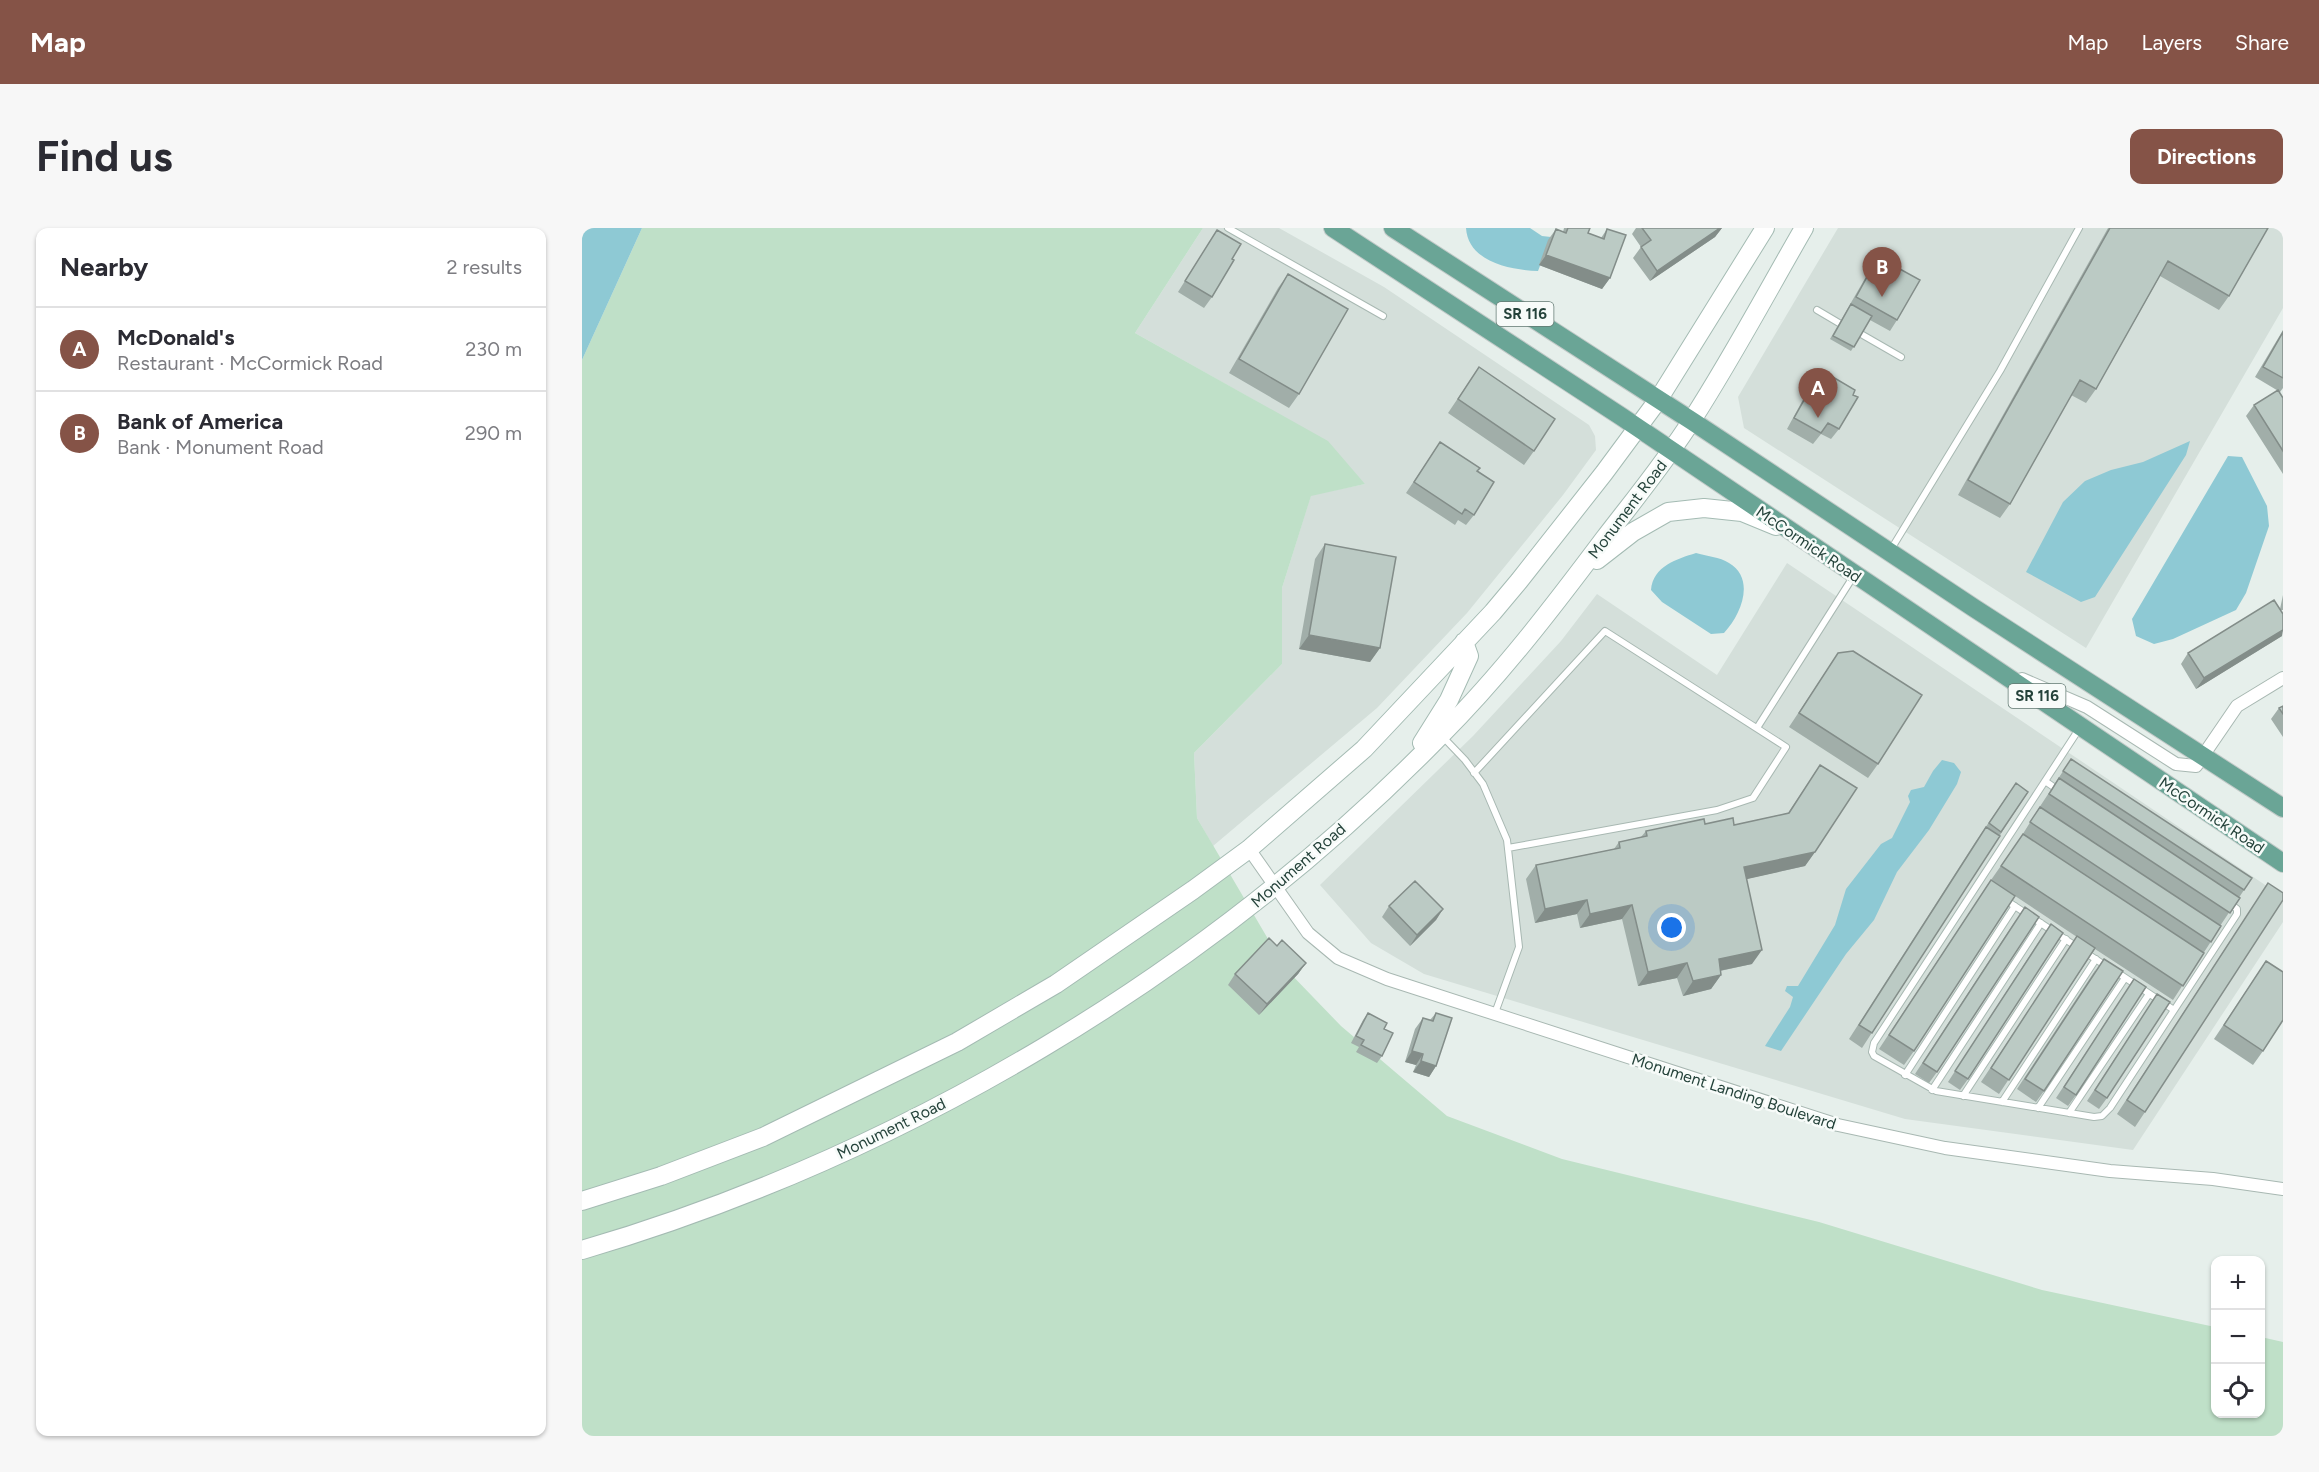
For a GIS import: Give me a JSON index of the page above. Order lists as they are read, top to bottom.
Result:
{
  "streets": {
    "main road": ["SR 116", "Monument Road", "McCormick Road"],
    "street": ["Monument Landing Boulevard"]
  },
  "crossings": [
    ["SR 116", "Monument Road"],
    ["Monument Road", "McCormick Road"],
    ["Monument Road", "Monument Landing Boulevard"]
  ],
  "page": {
    "header": "Map",
    "nav": ["Map", "Layers", "Share"],
    "buttons": "Directions",
    "title": "Find us",
    "heading": ["Nearby", "2 results"],
    "pins": ["B", "A"],
    "list": [
      {
        "mark": "A",
        "name": "McDonald's",
        "note": "Restaurant · McCormick Road",
        "value": "230 m"
      },
      {
        "mark": "B",
        "name": "Bank of America",
        "note": "Bank · Monument Road",
        "value": "290 m"
      }
    ],
    "map_buttons": ["+", "−"]
  }
}
